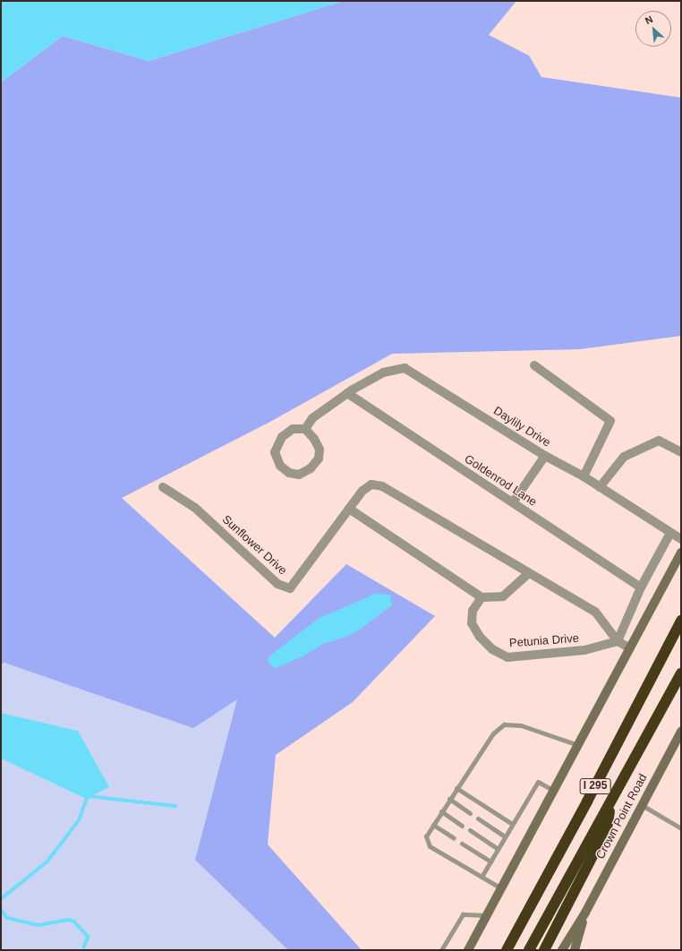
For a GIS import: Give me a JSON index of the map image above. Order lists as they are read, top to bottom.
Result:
{
  "streets": {
    "highway": ["I 295"],
    "main road": ["Crown Point Road"],
    "street": [
      "Daylily Drive",
      "Goldenrod Lane",
      "Sunflower Drive",
      "Petunia Drive"
    ]
  },
  "crossings": [
    ["Daylily Drive", "Goldenrod Lane"],
    ["Sunflower Drive", "Petunia Drive"]
  ],
  "north": "top left"
}
